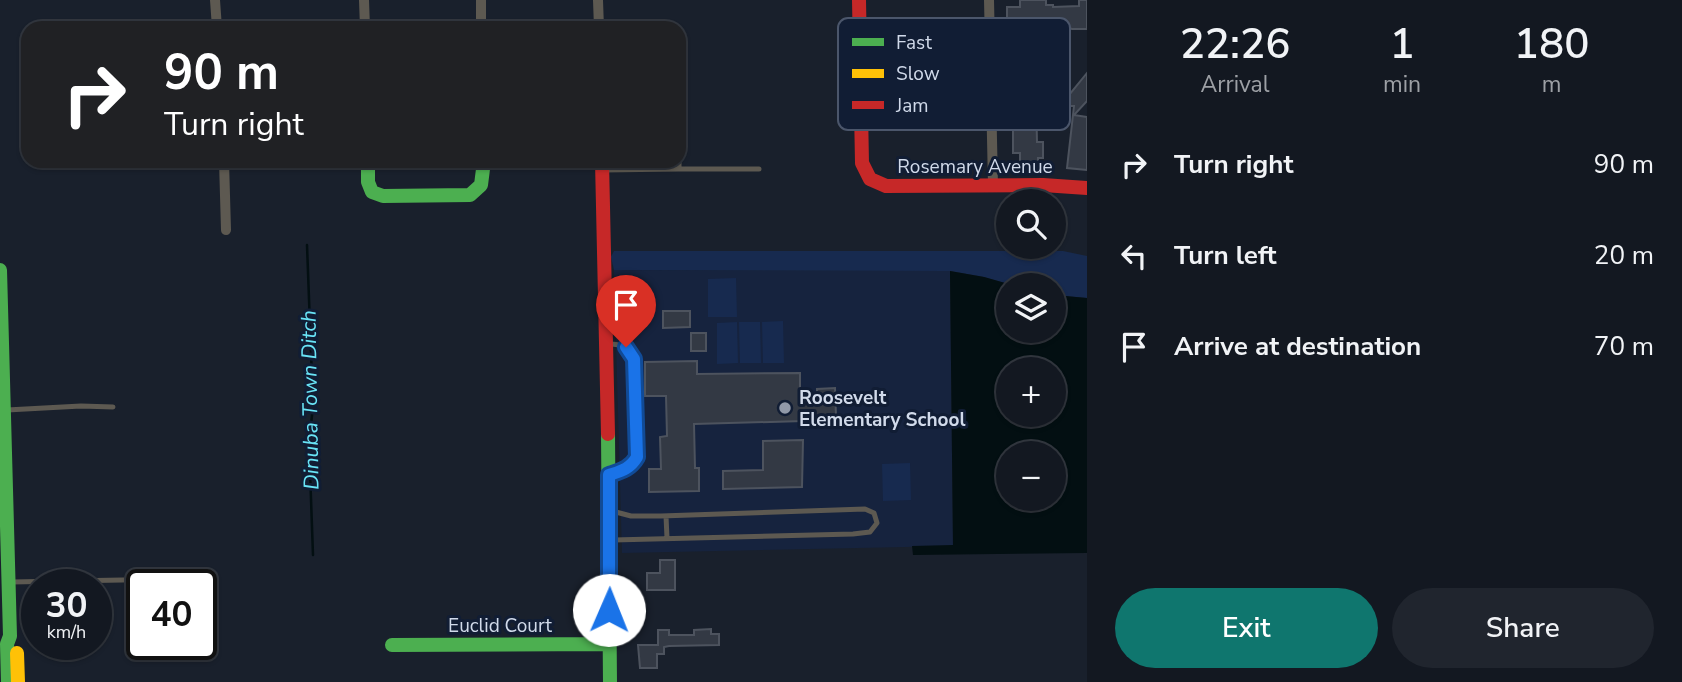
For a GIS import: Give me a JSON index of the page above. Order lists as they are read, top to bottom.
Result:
{
  "streets": {
    "street": ["Rosemary Avenue", "Euclid Court"]
  },
  "water": ["Dinuba Town Ditch"],
  "places": ["Roosevelt Elementary School"],
  "legend": ["Fast", "Slow", "Jam"],
  "page": {
    "eta": [
      "22:26",
      "Arrival",
      "1",
      "min",
      "180",
      "m"
    ],
    "turn": ["90 m", "Turn right"],
    "list": [
      {
        "name": "Turn right",
        "value": "90 m"
      },
      {
        "name": "Turn left",
        "value": "20 m"
      },
      {
        "name": "Arrive at destination",
        "value": "70 m"
      }
    ],
    "map_buttons": ["+", "−"],
    "speed": "30 km/h",
    "limit": "40",
    "buttons": ["Exit", "Share"]
  }
}
